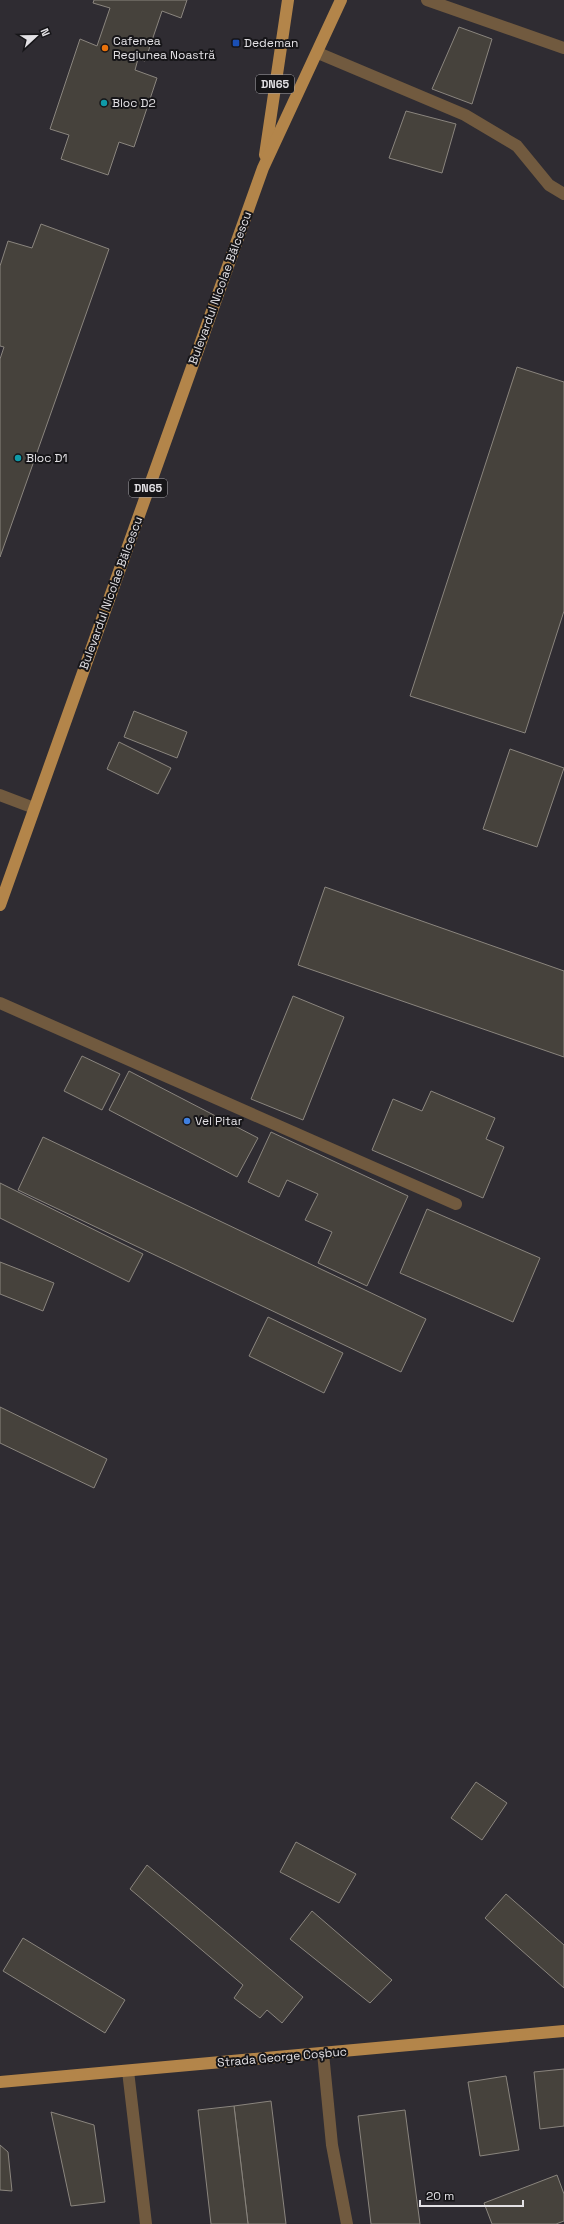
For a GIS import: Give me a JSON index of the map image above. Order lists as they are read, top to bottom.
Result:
{
  "streets": {
    "main road": ["DN65", "Bulevardul Nicolae Bălcescu", "Strada George Coșbuc"]
  },
  "places": {
    "transit": ["Dedeman"],
    "other": [
      "Cafenea Regiunea Noastră",
      "Bloc D2",
      "Bloc D1",
      "Vel Pitar"
    ]
  },
  "scale_bar": "20 m",
  "north": "right"
}
